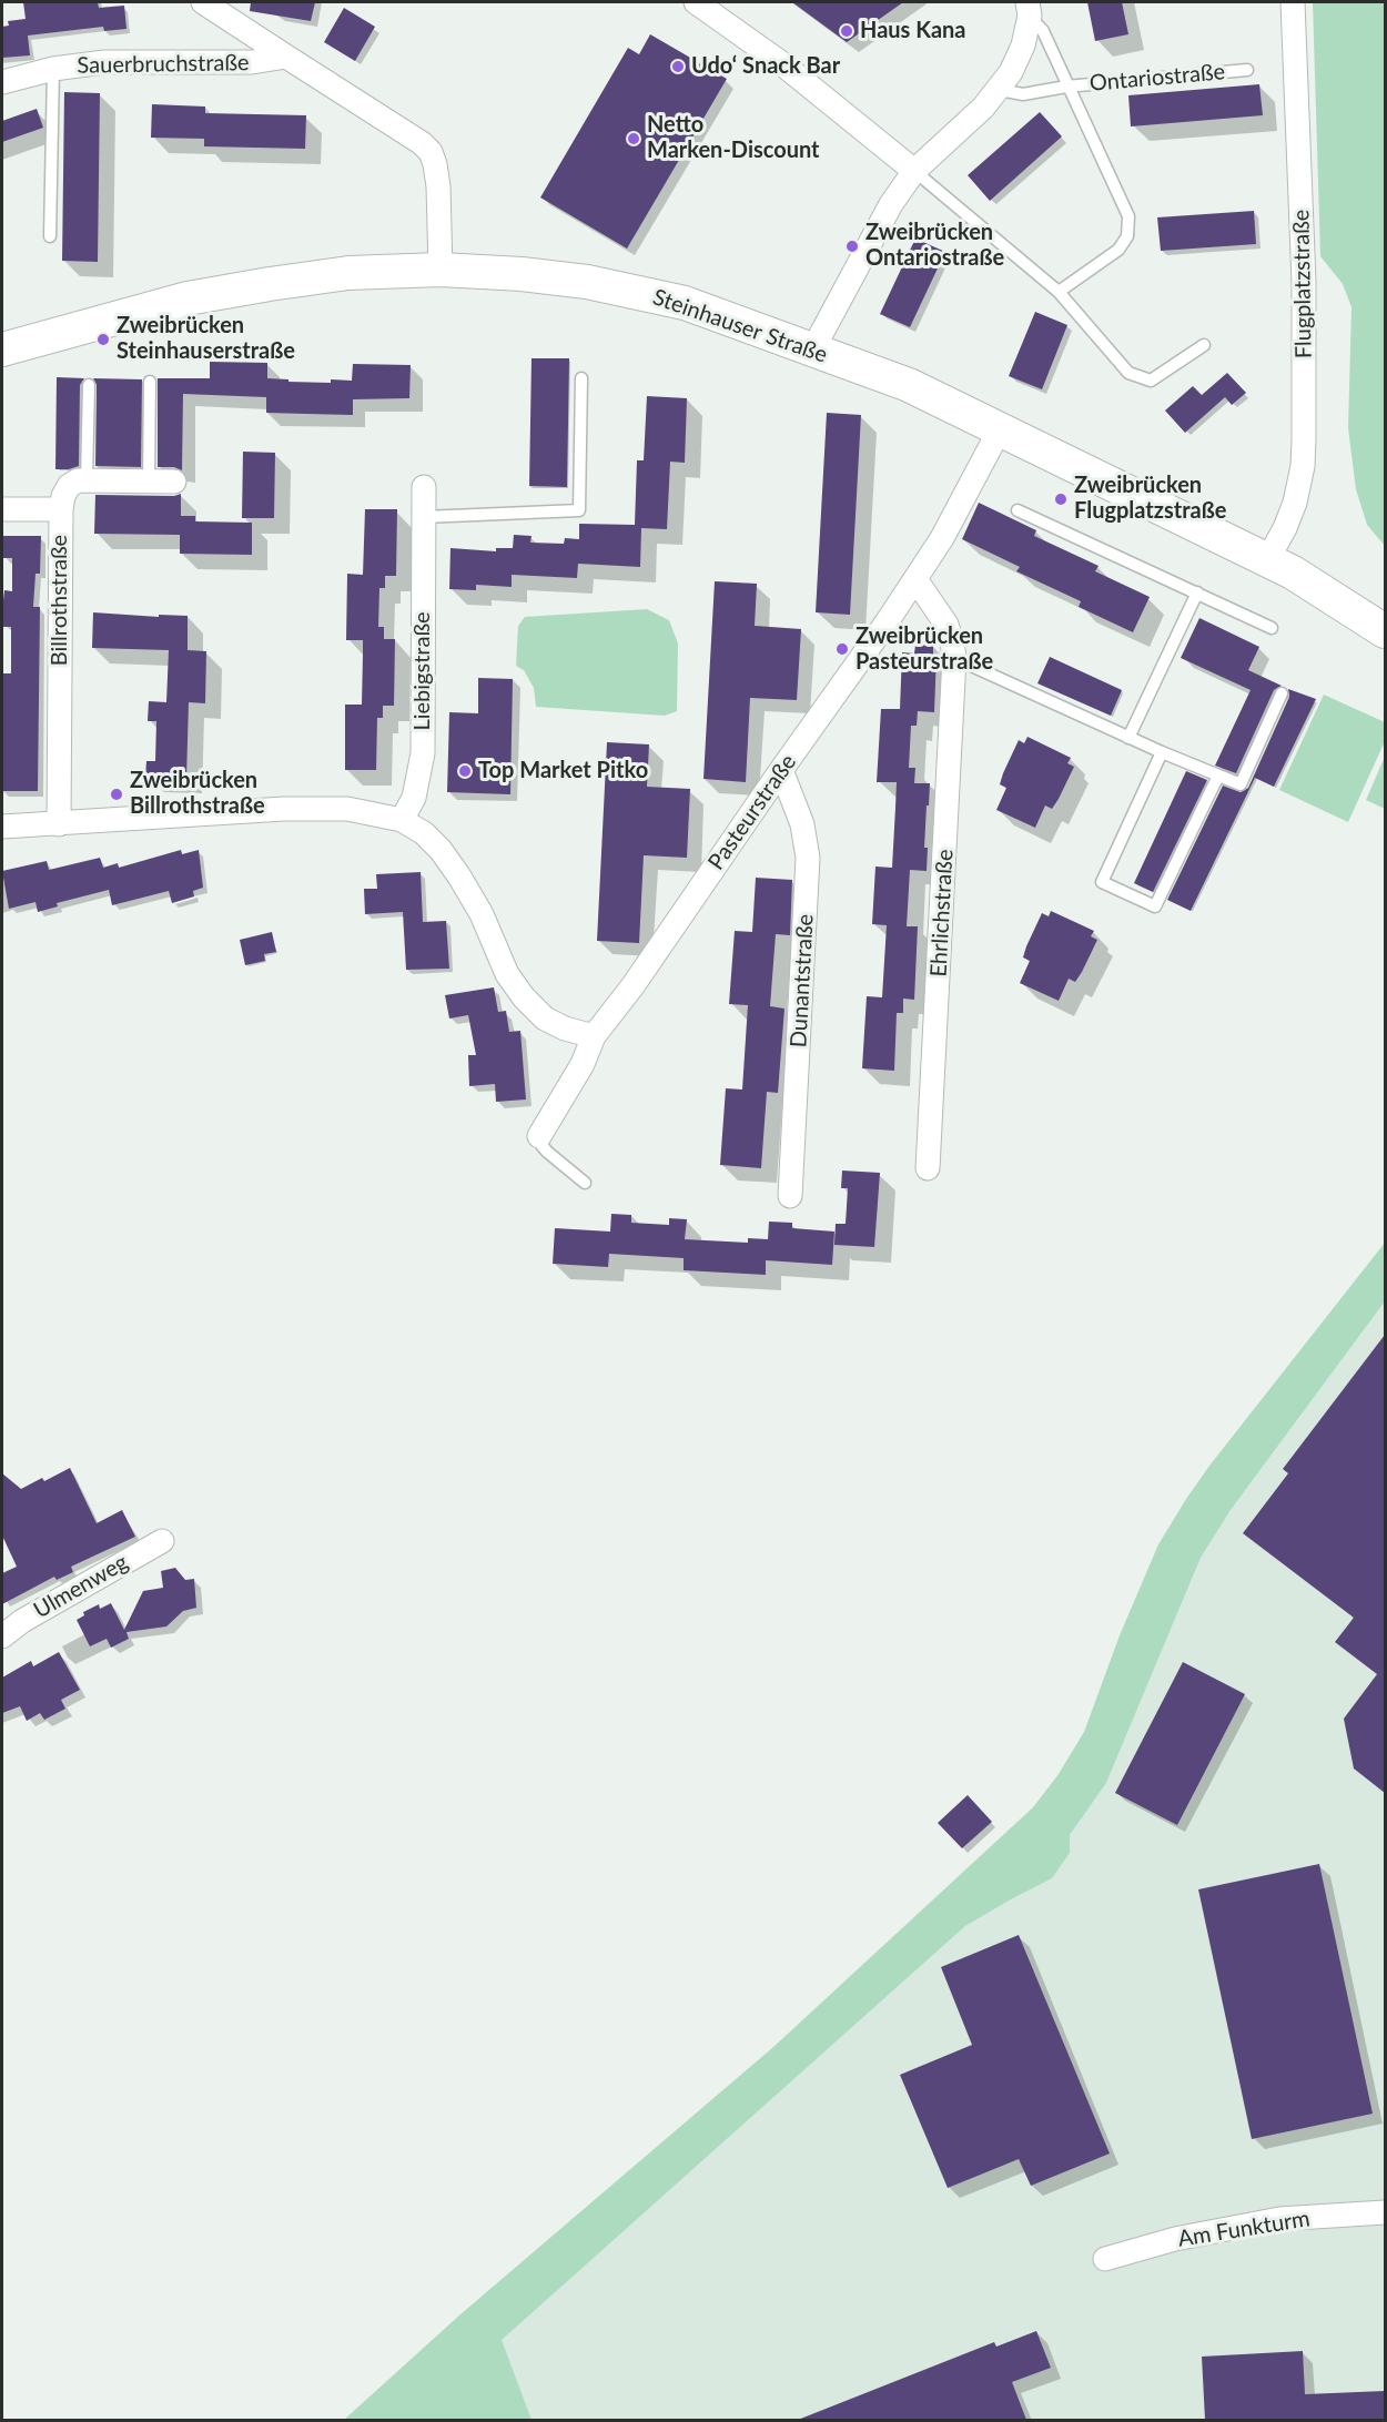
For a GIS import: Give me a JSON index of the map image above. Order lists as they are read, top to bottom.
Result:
{
  "streets": {
    "main road": ["Steinhauser Straße"],
    "street": [
      "Sauerbruchstraße",
      "Ontariostraße",
      "Flugplatzstraße",
      "Billrothstraße",
      "Liebigstraße",
      "Pasteurstraße",
      "Ehrlichstraße",
      "Dunantstraße",
      "Ulmenweg",
      "Am Funkturm"
    ]
  },
  "crossings": [
    ["Ontariostraße", "Steinhauser Straße"],
    ["Flugplatzstraße", "Steinhauser Straße"],
    ["Steinhauser Straße", "Pasteurstraße"],
    ["Pasteurstraße", "Ehrlichstraße"],
    ["Pasteurstraße", "Dunantstraße"]
  ],
  "places": [
    "Haus Kana",
    "Udo‘ Snack Bar",
    "Netto Marken-Discount",
    "Zweibrücken Ontariostraße",
    "Zweibrücken Steinhauserstraße",
    "Zweibrücken Flugplatzstraße",
    "Zweibrücken Pasteurstraße",
    "Top Market Pitko",
    "Zweibrücken Billrothstraße"
  ]
}
